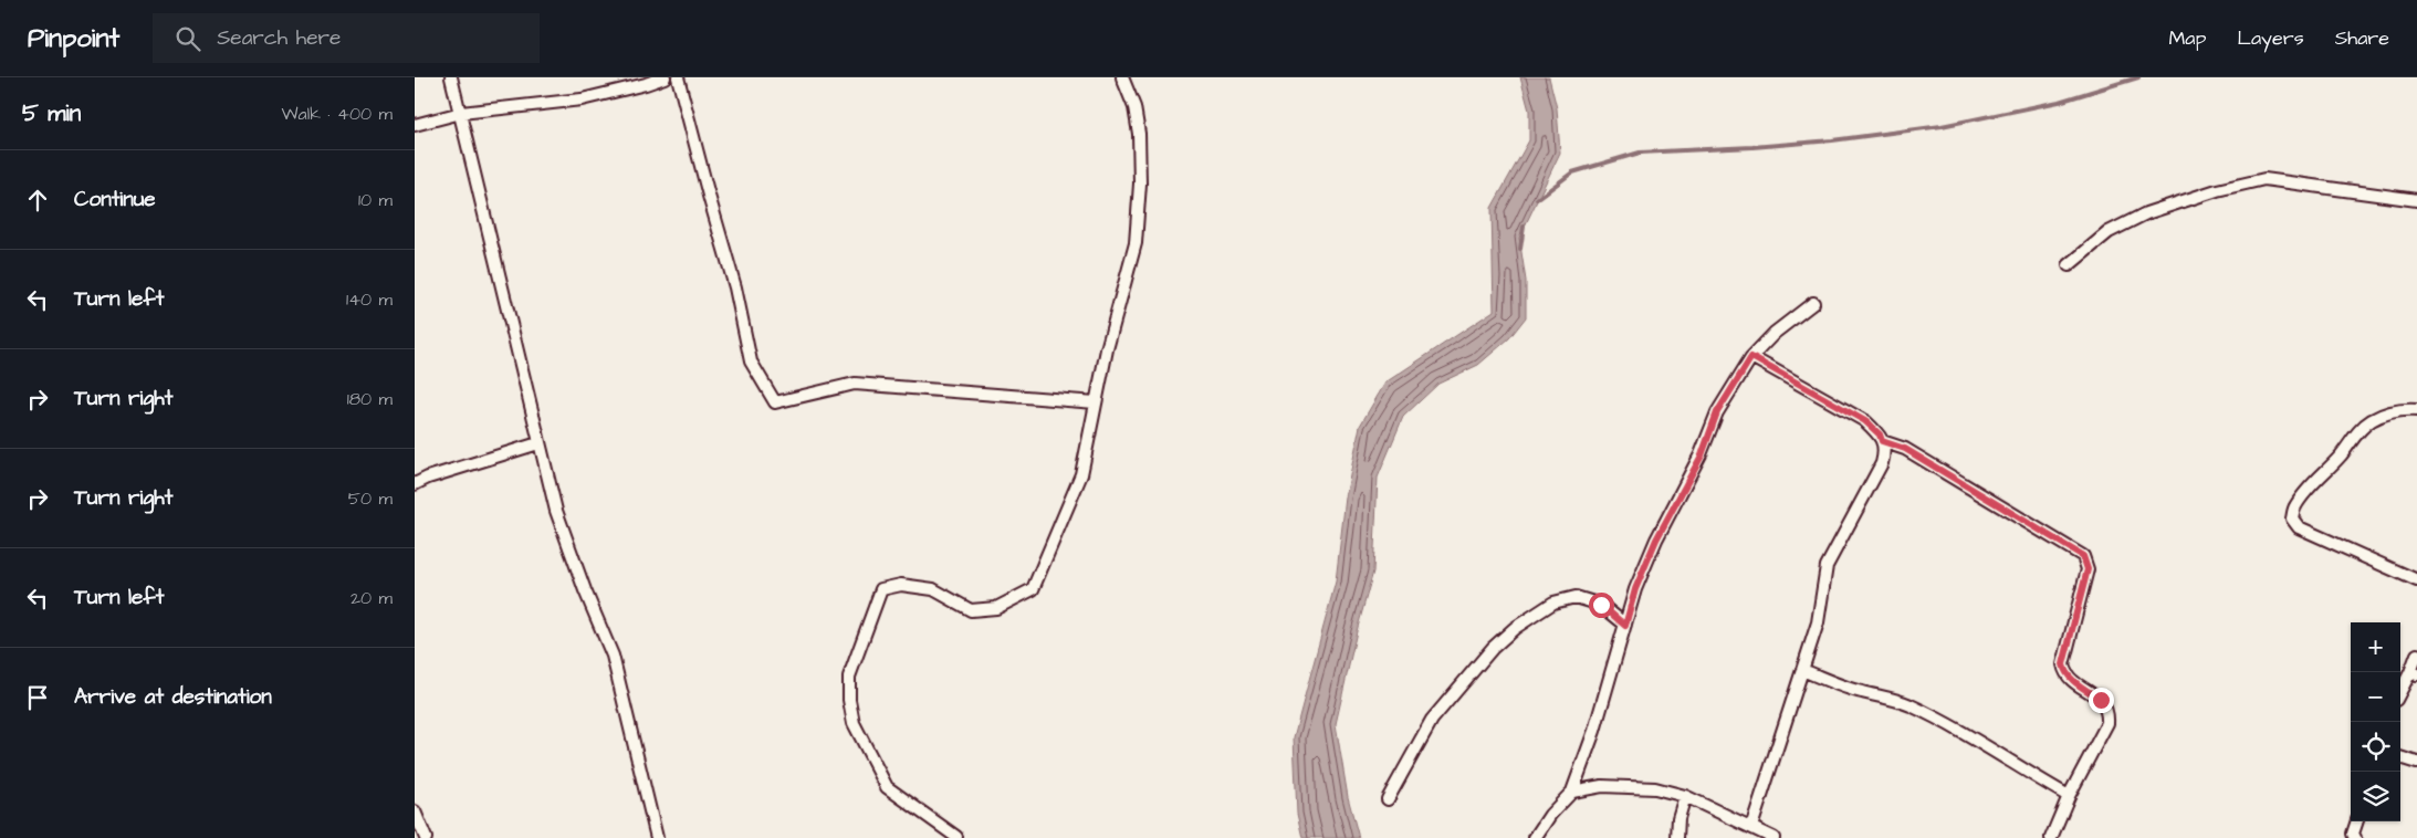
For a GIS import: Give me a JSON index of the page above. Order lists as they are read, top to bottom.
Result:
{
  "page": {
    "header": "Pinpoint",
    "search": "Search here",
    "nav": ["Map", "Layers", "Share"],
    "heading": ["5 min", "Walk · 400 m"],
    "list": [
      ["Continue", "10 m"],
      ["Turn left", "140 m"],
      ["Turn right", "180 m"],
      ["Turn right", "50 m"],
      ["Turn left", "20 m"],
      "Arrive at destination"
    ],
    "map_buttons": ["+", "−"]
  }
}
